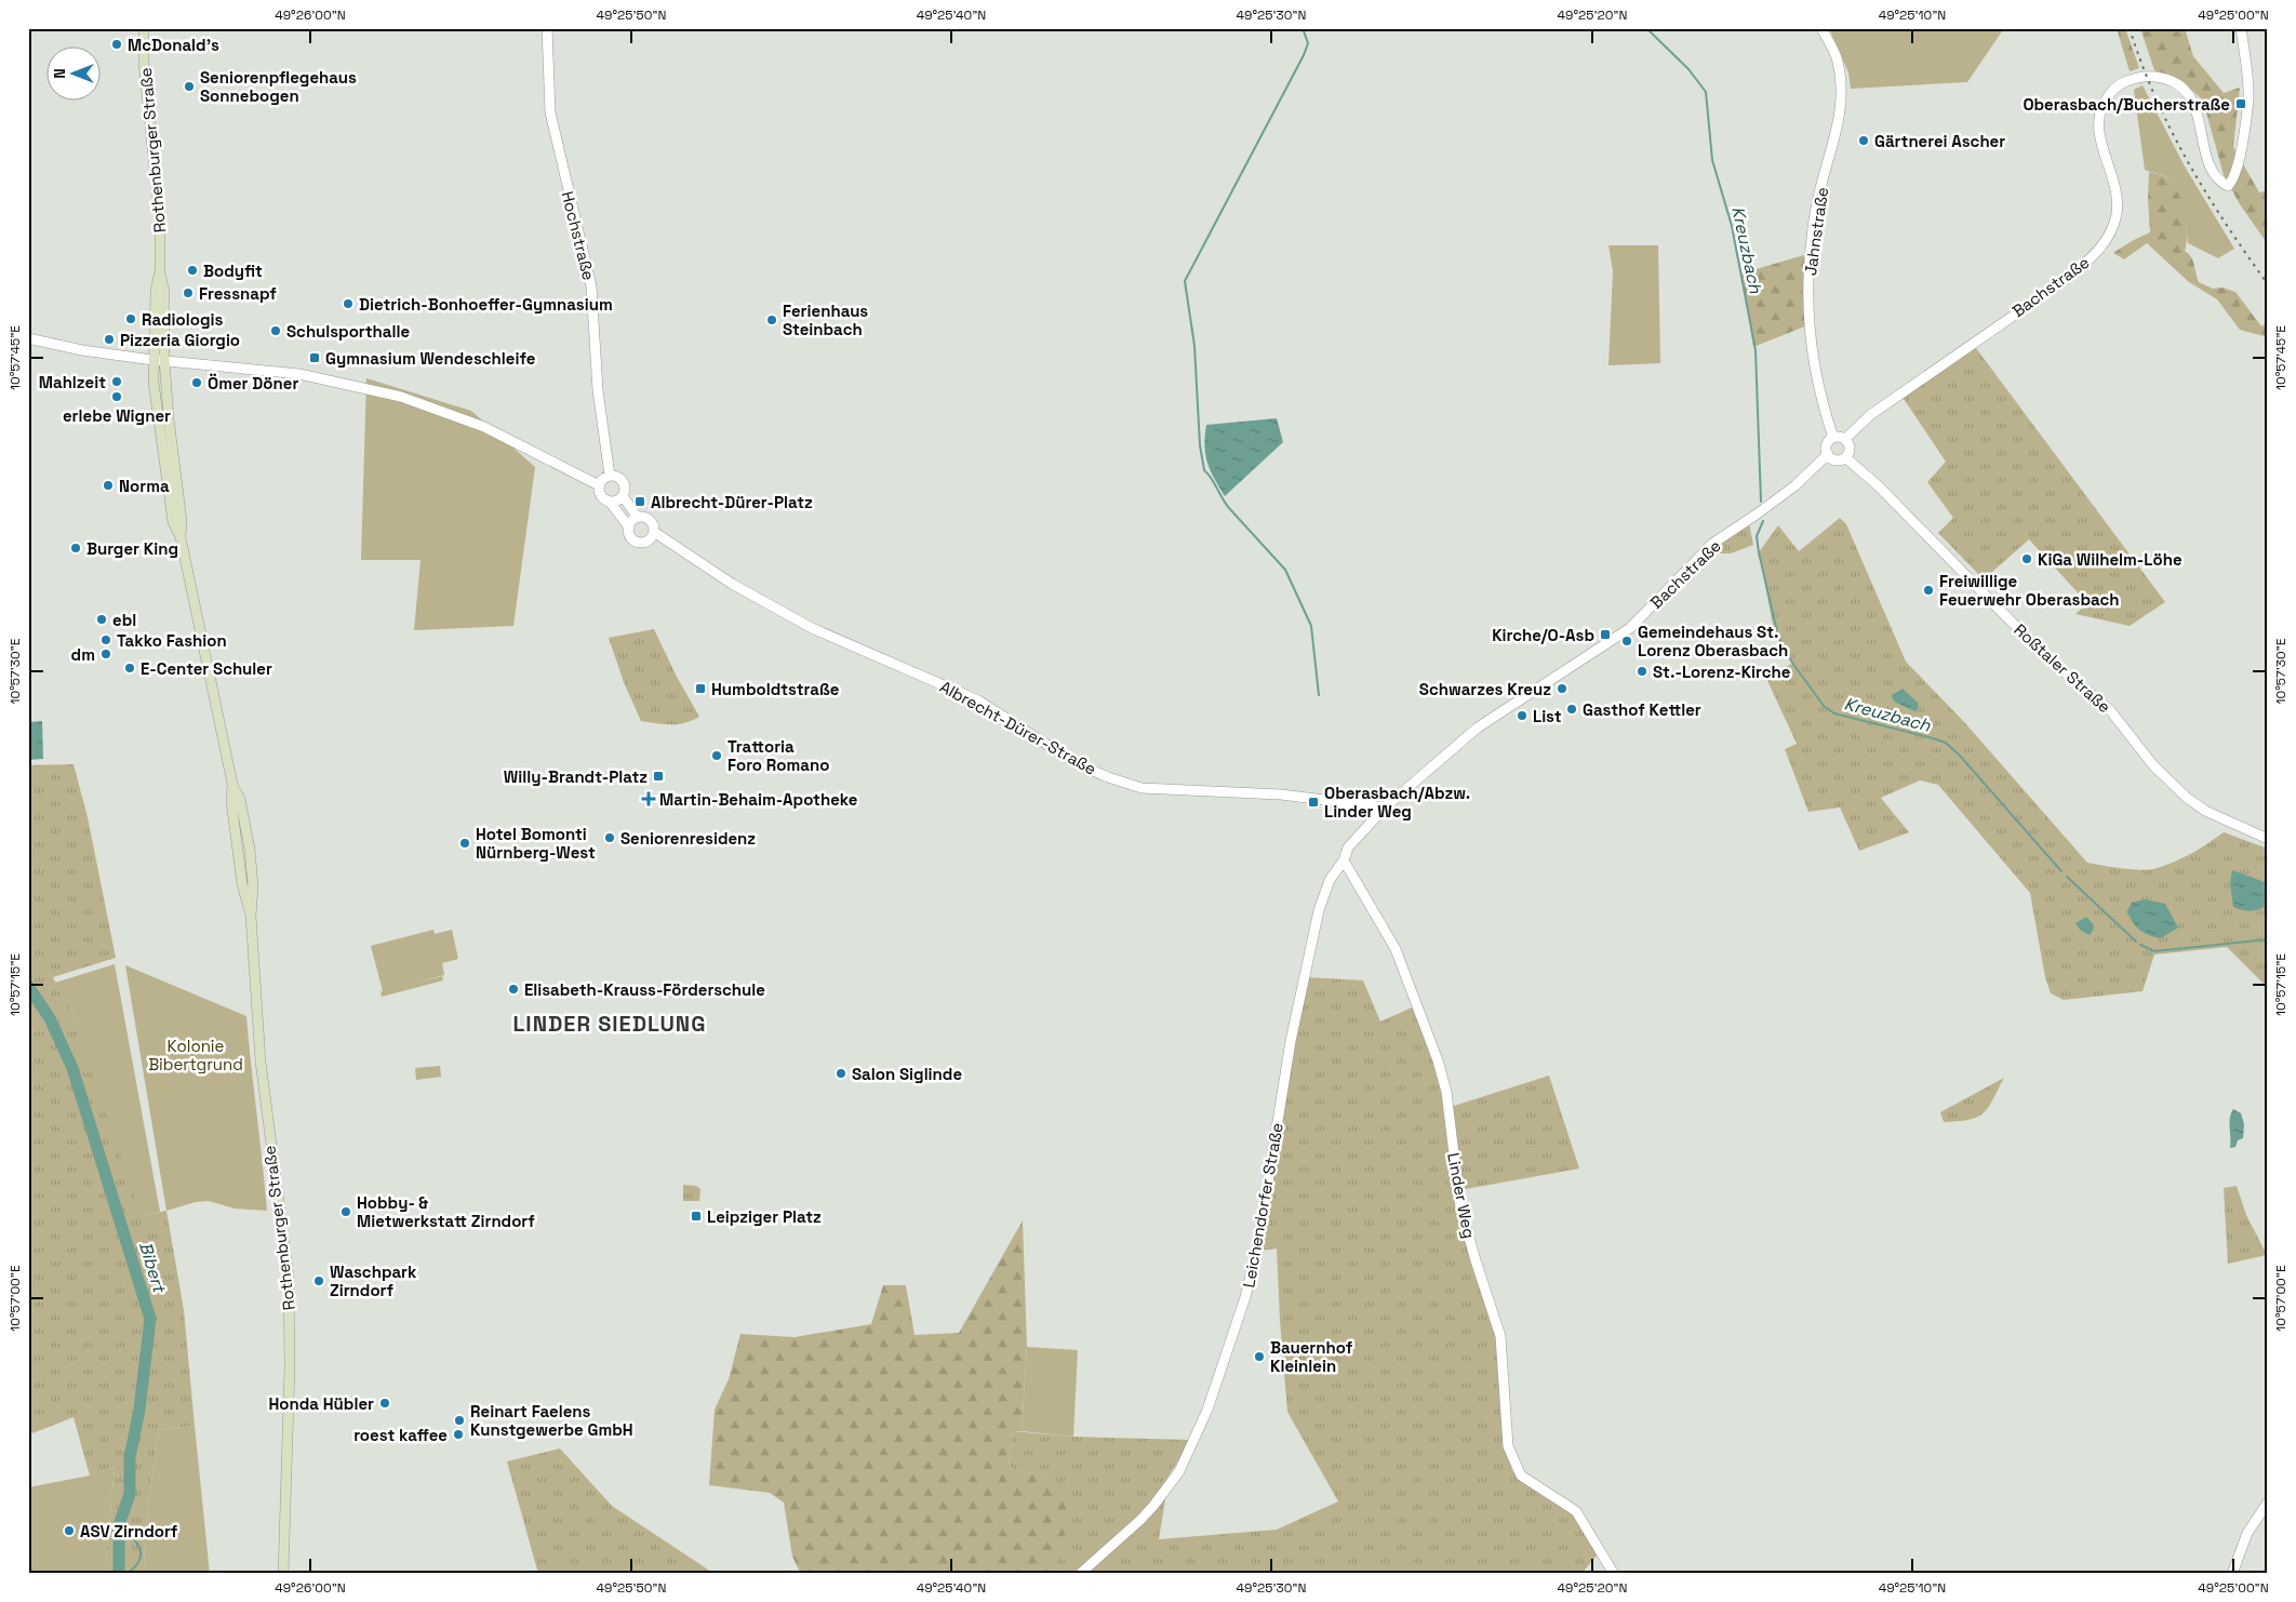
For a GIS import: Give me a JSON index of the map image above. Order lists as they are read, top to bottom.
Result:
{
  "streets": {
    "main road": ["Rothenburger Straße"],
    "street": [
      "Jahnstraße",
      "Hochstraße",
      "Bachstraße",
      "Roßtaler Straße",
      "Albrecht-Dürer-Straße",
      "Linder Weg",
      "Leichendorfer Straße"
    ]
  },
  "crossings": [
    ["Jahnstraße", "Bachstraße"],
    ["Jahnstraße", "Roßtaler Straße"],
    ["Bachstraße", "Roßtaler Straße"],
    ["Bachstraße", "Albrecht-Dürer-Straße"],
    ["Linder Weg", "Leichendorfer Straße"]
  ],
  "districts": ["LINDER SIEDLUNG"],
  "water": ["Kreuzbach", "Bibert"],
  "parks": ["Kolonie Bibertgrund"],
  "places": {
    "other": [
      "McDonald's",
      "Seniorenpflegehaus Sonnebogen",
      "Gärtnerei Ascher",
      "Bodyfit",
      "Fressnapf",
      "Dietrich-Bonhoeffer-Gymnasium",
      "Radiologis",
      "Ferienhaus Steinbach",
      "Schulsporthalle",
      "Pizzeria Giorgio",
      "Mahlzeit",
      "Ömer Döner",
      "erlebe Wigner",
      "Norma",
      "Burger King",
      "KiGa Wilhelm-Löhe",
      "Freiwillige Feuerwehr Oberasbach",
      "ebl",
      "Takko Fashion",
      "Gemeindehaus St. Lorenz Oberasbach",
      "dm",
      "E-Center Schuler",
      "St.-Lorenz-Kirche",
      "Schwarzes Kreuz",
      "Gasthof Kettler",
      "List",
      "Trattoria Foro Romano",
      "Seniorenresidenz",
      "Hotel Bomonti Nürnberg-West",
      "Elisabeth-Krauss-Förderschule",
      "Salon Siglinde",
      "Hobby- & Mietwerkstatt Zirndorf",
      "Waschpark Zirndorf",
      "Bauernhof Kleinlein",
      "Honda Hübler",
      "Reinart Faelens Kunstgewerbe GmbH",
      "roest kaffee",
      "ASV Zirndorf"
    ],
    "transit": [
      "Oberasbach/Bucherstraße",
      "Gymnasium Wendeschleife",
      "Albrecht-Dürer-Platz",
      "Kirche/O-Asb",
      "Humboldtstraße",
      "Willy-Brandt-Platz",
      "Oberasbach/Abzw. Linder Weg",
      "Leipziger Platz"
    ],
    "health": ["Martin-Behaim-Apotheke"]
  },
  "north": "left",
  "coordinates": [
    "49°26'00\"N",
    "49°25'50\"N",
    "49°25'40\"N",
    "49°25'30\"N",
    "49°25'20\"N",
    "49°25'10\"N",
    "49°25'00\"N",
    "10°57'45\"E",
    "10°57'30\"E",
    "10°57'15\"E",
    "10°57'00\"E"
  ]
}
